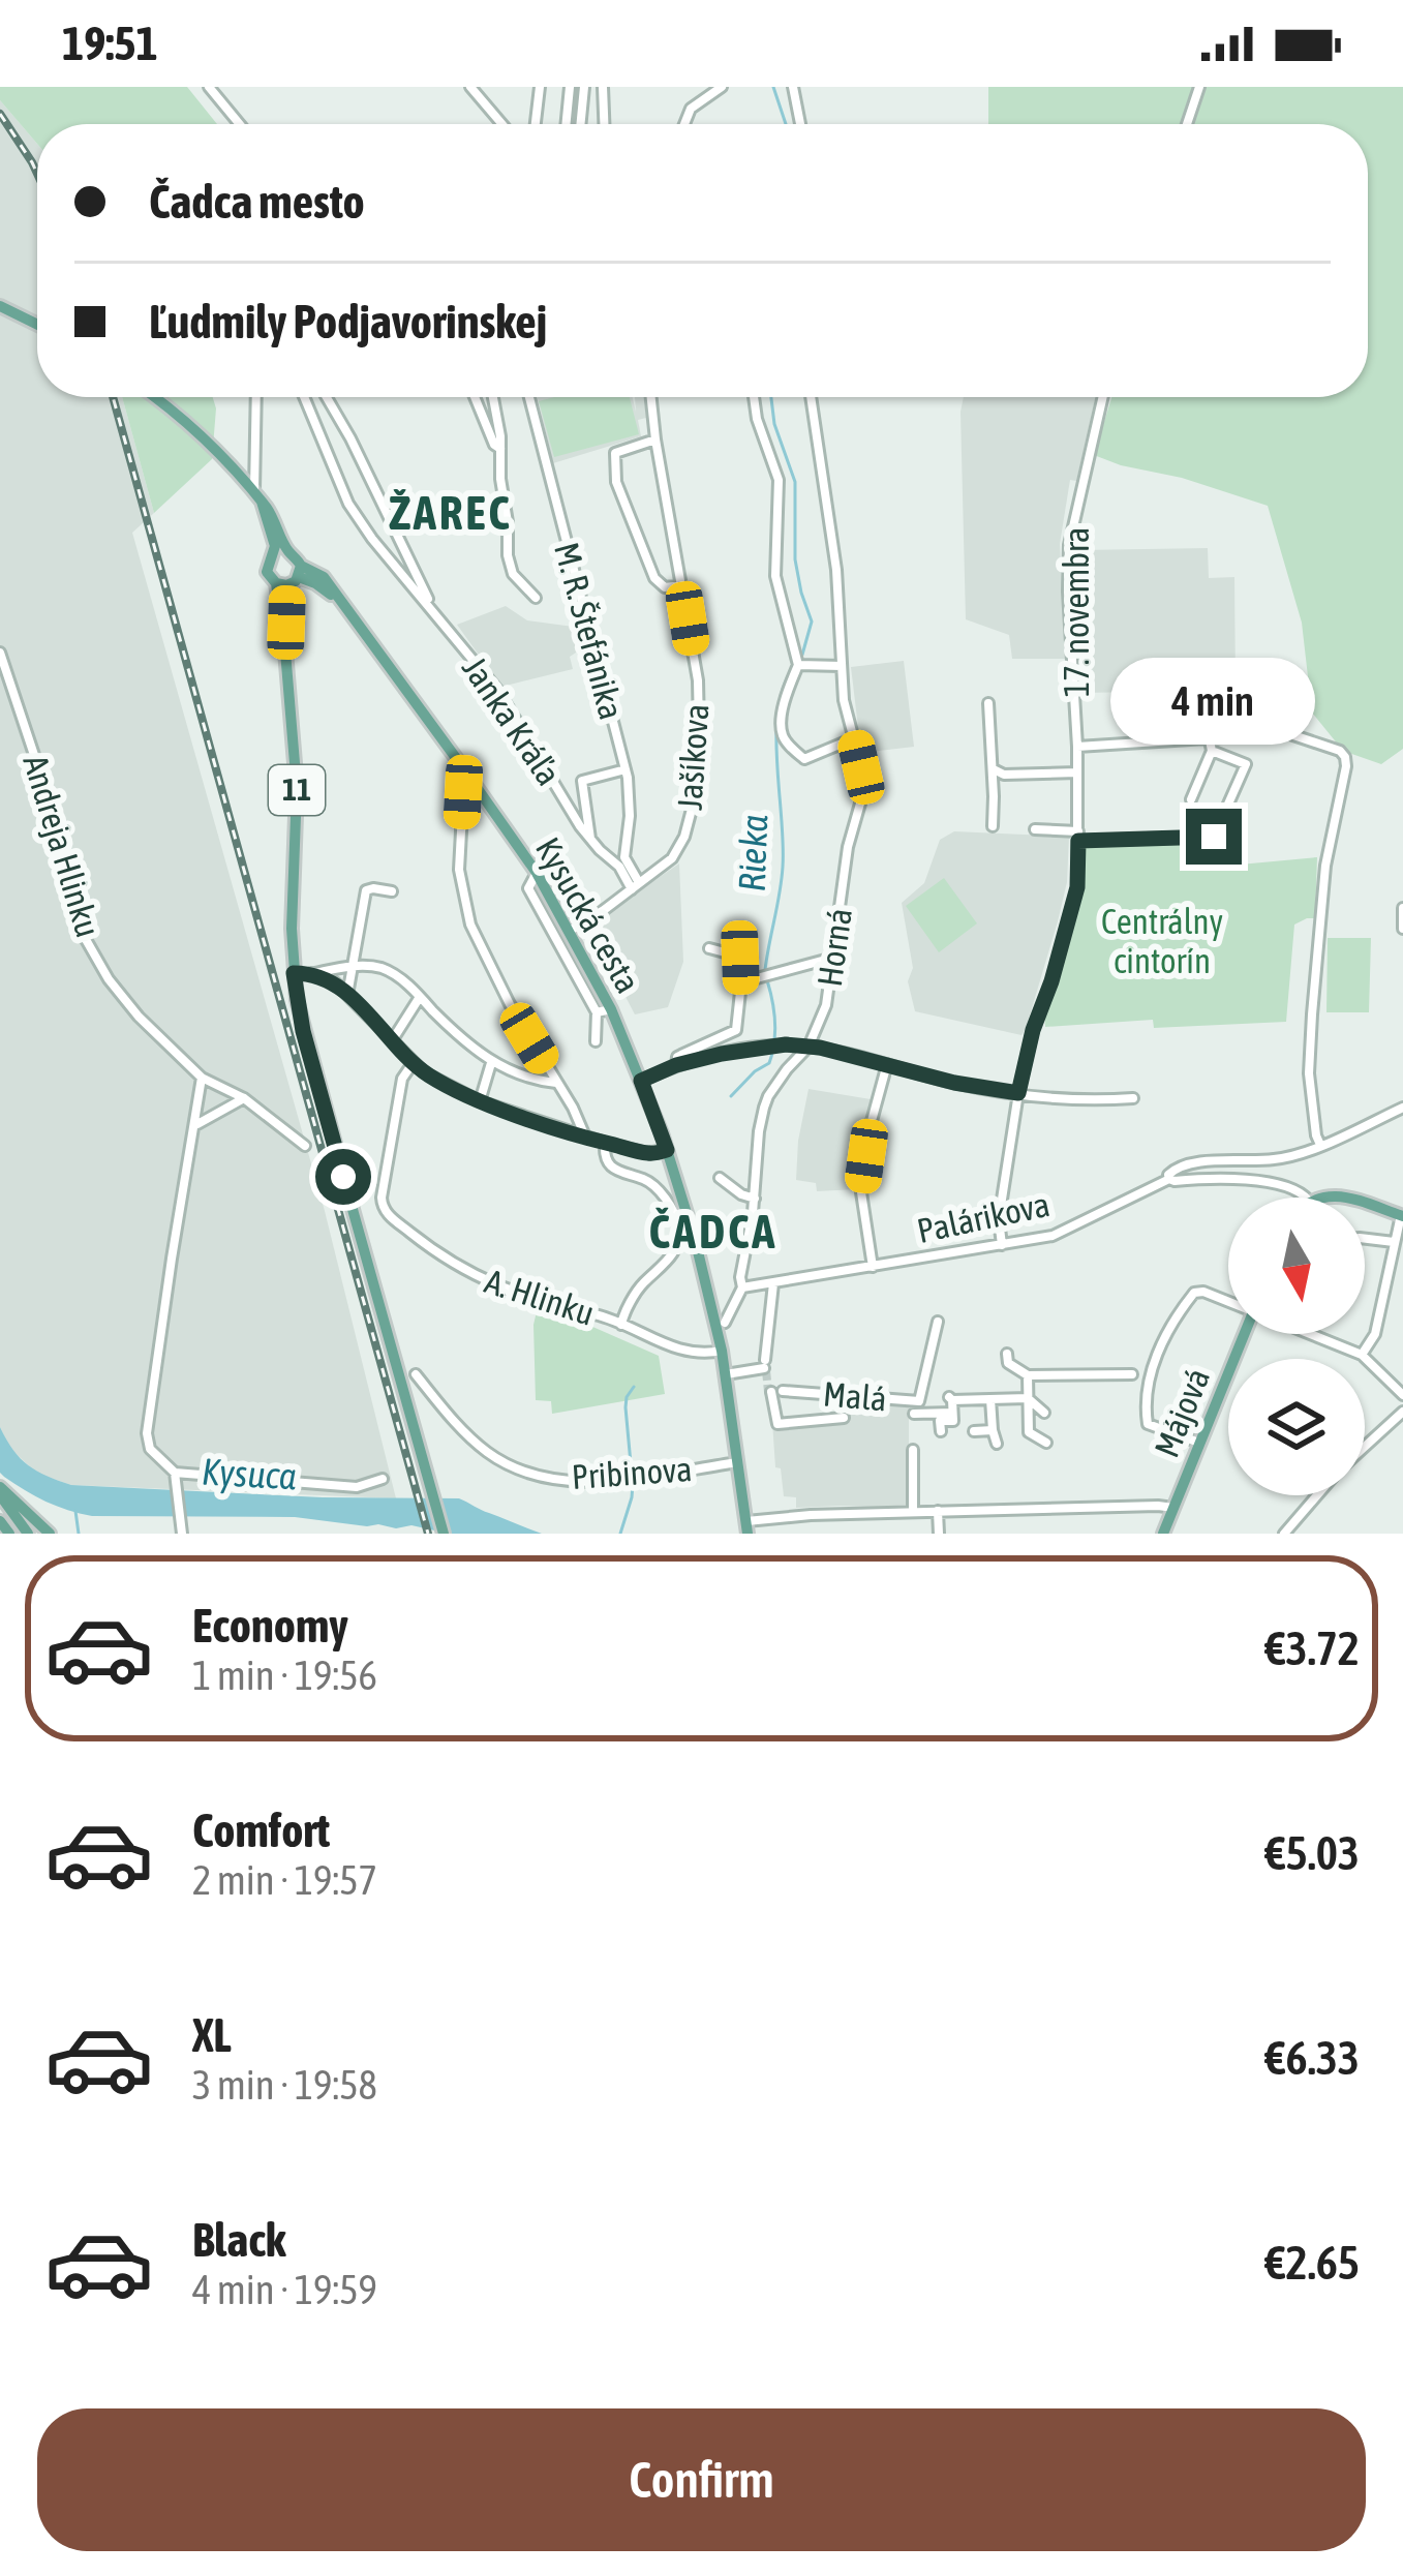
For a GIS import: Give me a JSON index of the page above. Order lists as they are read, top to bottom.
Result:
{
  "streets": {
    "main road": [
      "11",
      "Kysucká cesta",
      "Palárikova",
      "Májová"
    ],
    "street": [
      "17. novembra",
      "M. R. Štefánika",
      "Janka Kráľa",
      "Jašíkova",
      "Andreja Hlinku",
      "Horná",
      "A. Hlinku",
      "Malá",
      "Pribinova"
    ]
  },
  "crossings": [
    ["17. novembra", "Palárikova"],
    ["Janka Kráľa", "Jašíkova"],
    ["Jašíkova", "Kysucká cesta"],
    ["11", "Kysucká cesta"],
    ["Kysucká cesta", "A. Hlinku"],
    ["Kysucká cesta", "Pribinova"],
    ["Horná", "Palárikova"]
  ],
  "districts": ["ŽAREC", "ČADCA"],
  "water": ["Rieka", "Kysuca"],
  "parks": ["Centrálny cintorín"],
  "north": "bottom",
  "page": {
    "status": "19:51",
    "banner": ["Čadca mesto", "Ľudmily Podjavorinskej"],
    "bubble": "4 min",
    "list": [
      {
        "name": "Economy",
        "note": "1 min · 19:56",
        "value": "€3.72"
      },
      {
        "name": "Comfort",
        "note": "2 min · 19:57",
        "value": "€5.03"
      },
      {
        "name": "XL",
        "note": "3 min · 19:58",
        "value": "€6.33"
      },
      {
        "name": "Black",
        "note": "4 min · 19:59",
        "value": "€2.65"
      }
    ],
    "buttons": "Confirm"
  }
}
